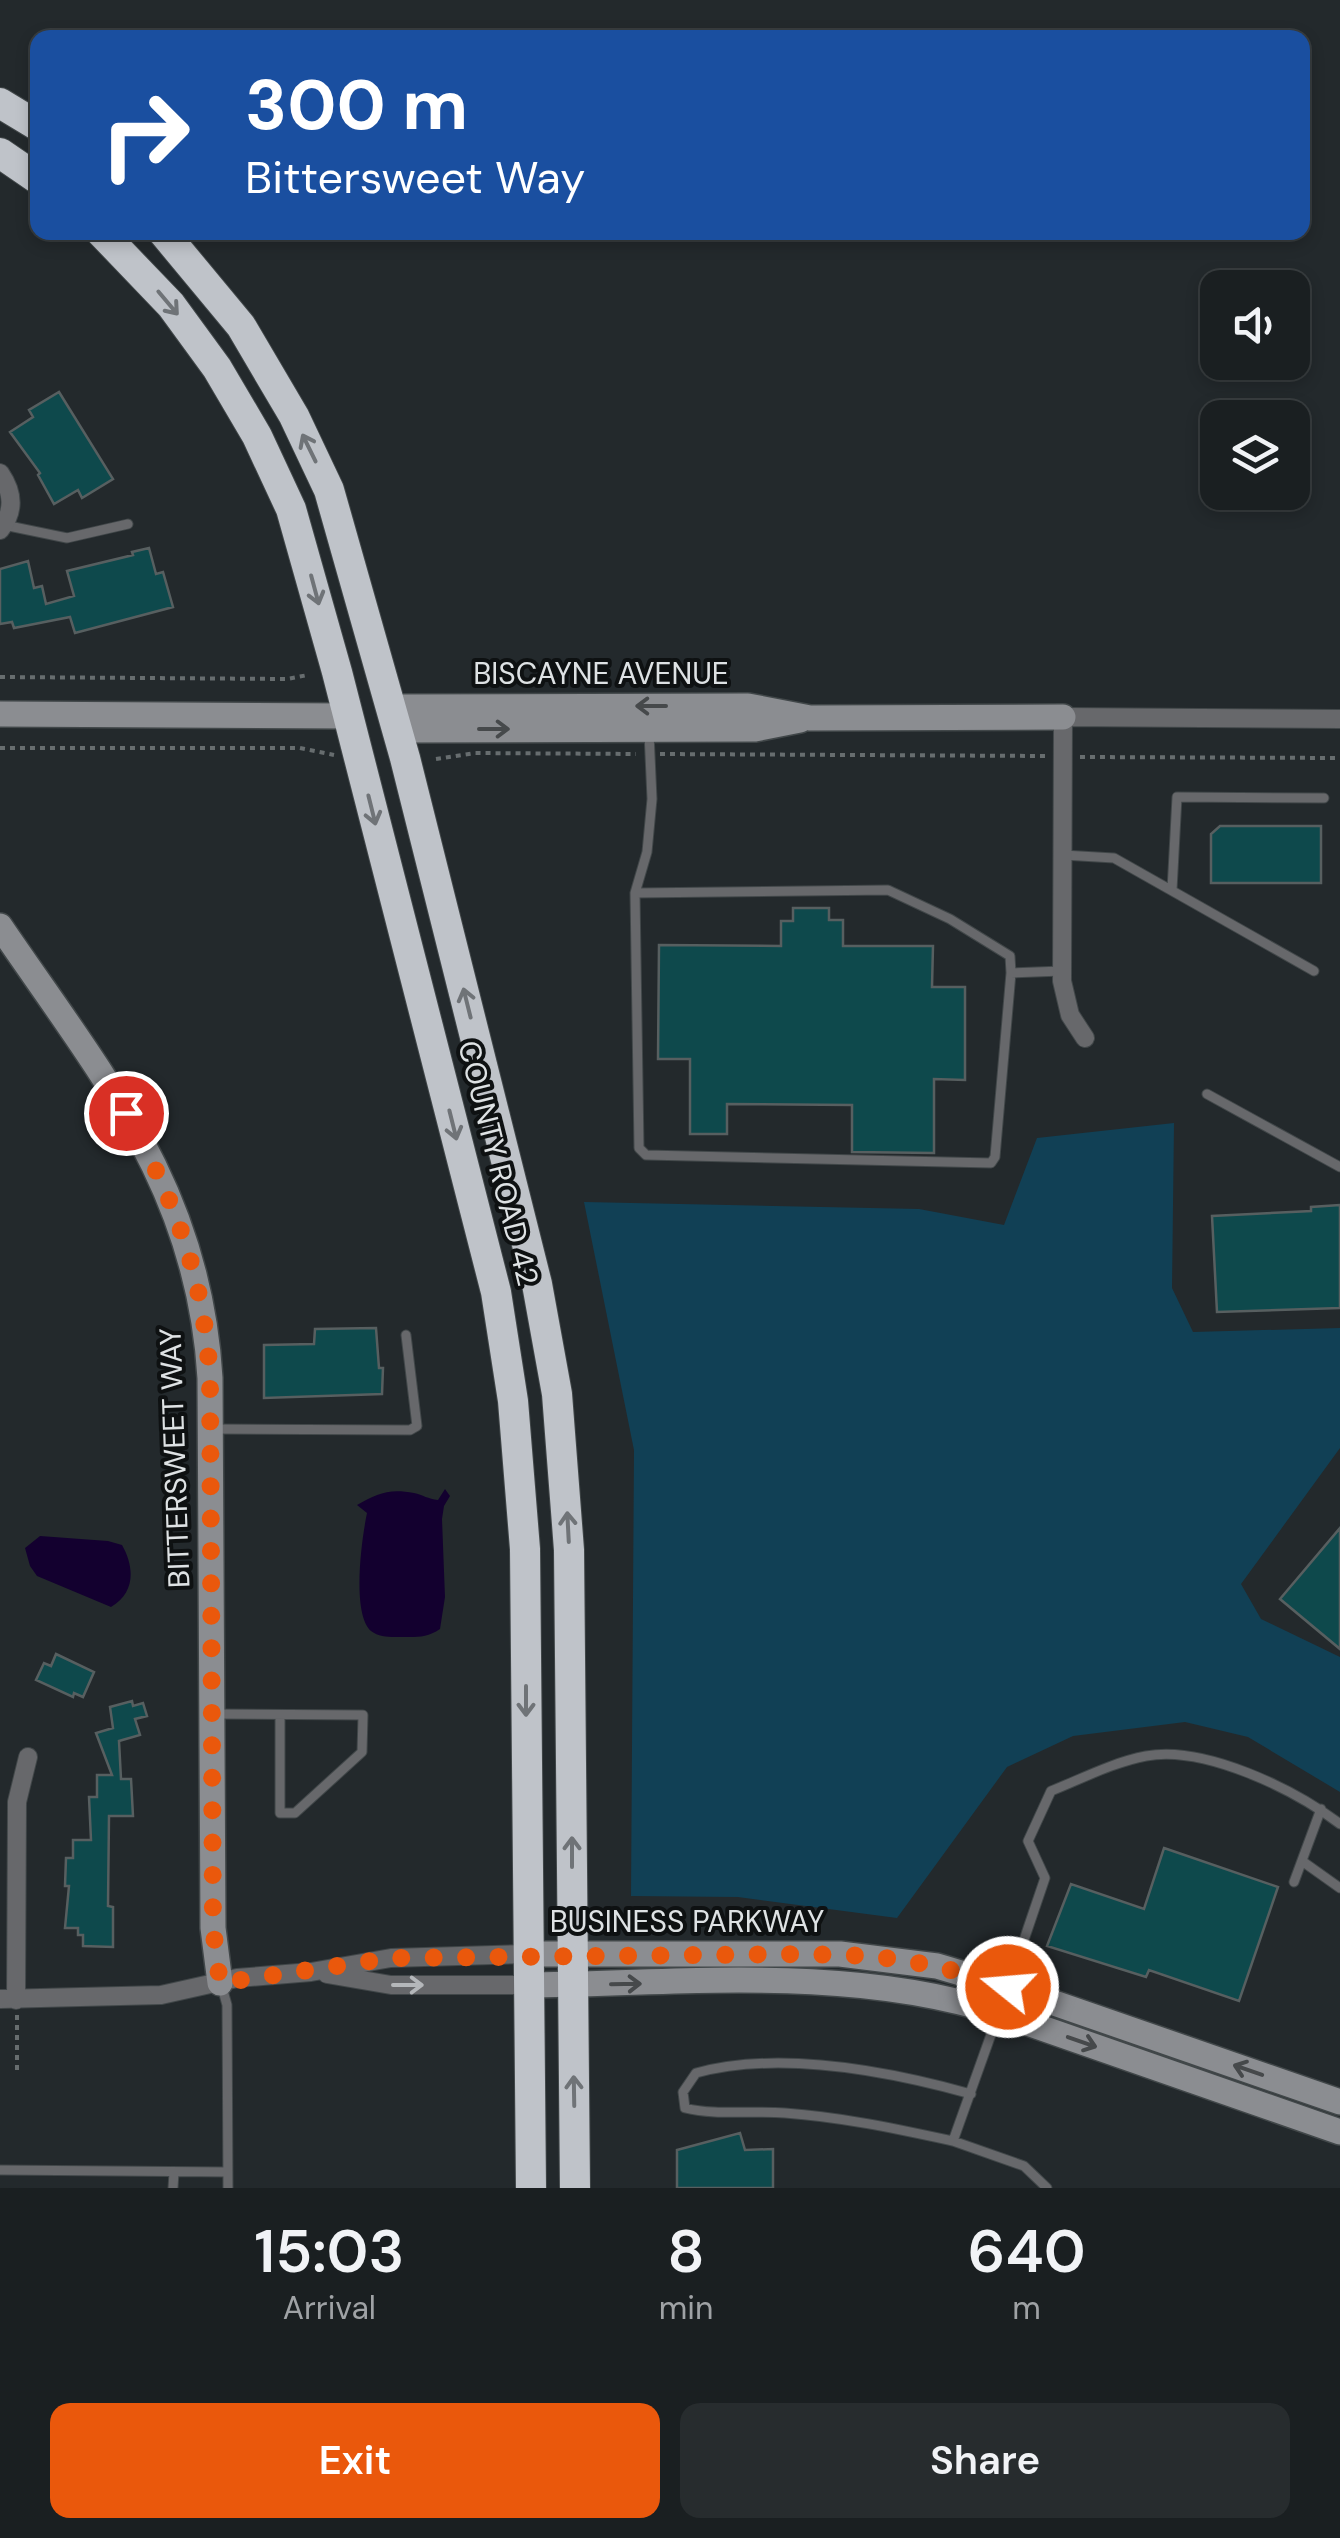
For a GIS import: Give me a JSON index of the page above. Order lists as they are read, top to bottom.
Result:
{
  "streets": {
    "highway": ["COUNTY ROAD 42"],
    "street": ["BISCAYNE AVENUE", "BITTERSWEET WAY", "BUSINESS PARKWAY"]
  },
  "crossings": [
    ["BISCAYNE AVENUE", "COUNTY ROAD 42"],
    ["COUNTY ROAD 42", "BUSINESS PARKWAY"],
    ["BITTERSWEET WAY", "BUSINESS PARKWAY"]
  ],
  "page": {
    "turn": ["300 m", "Bittersweet Way"],
    "eta": [
      "15:03",
      "Arrival",
      "8",
      "min",
      "640",
      "m"
    ],
    "buttons": ["Exit", "Share"]
  }
}
